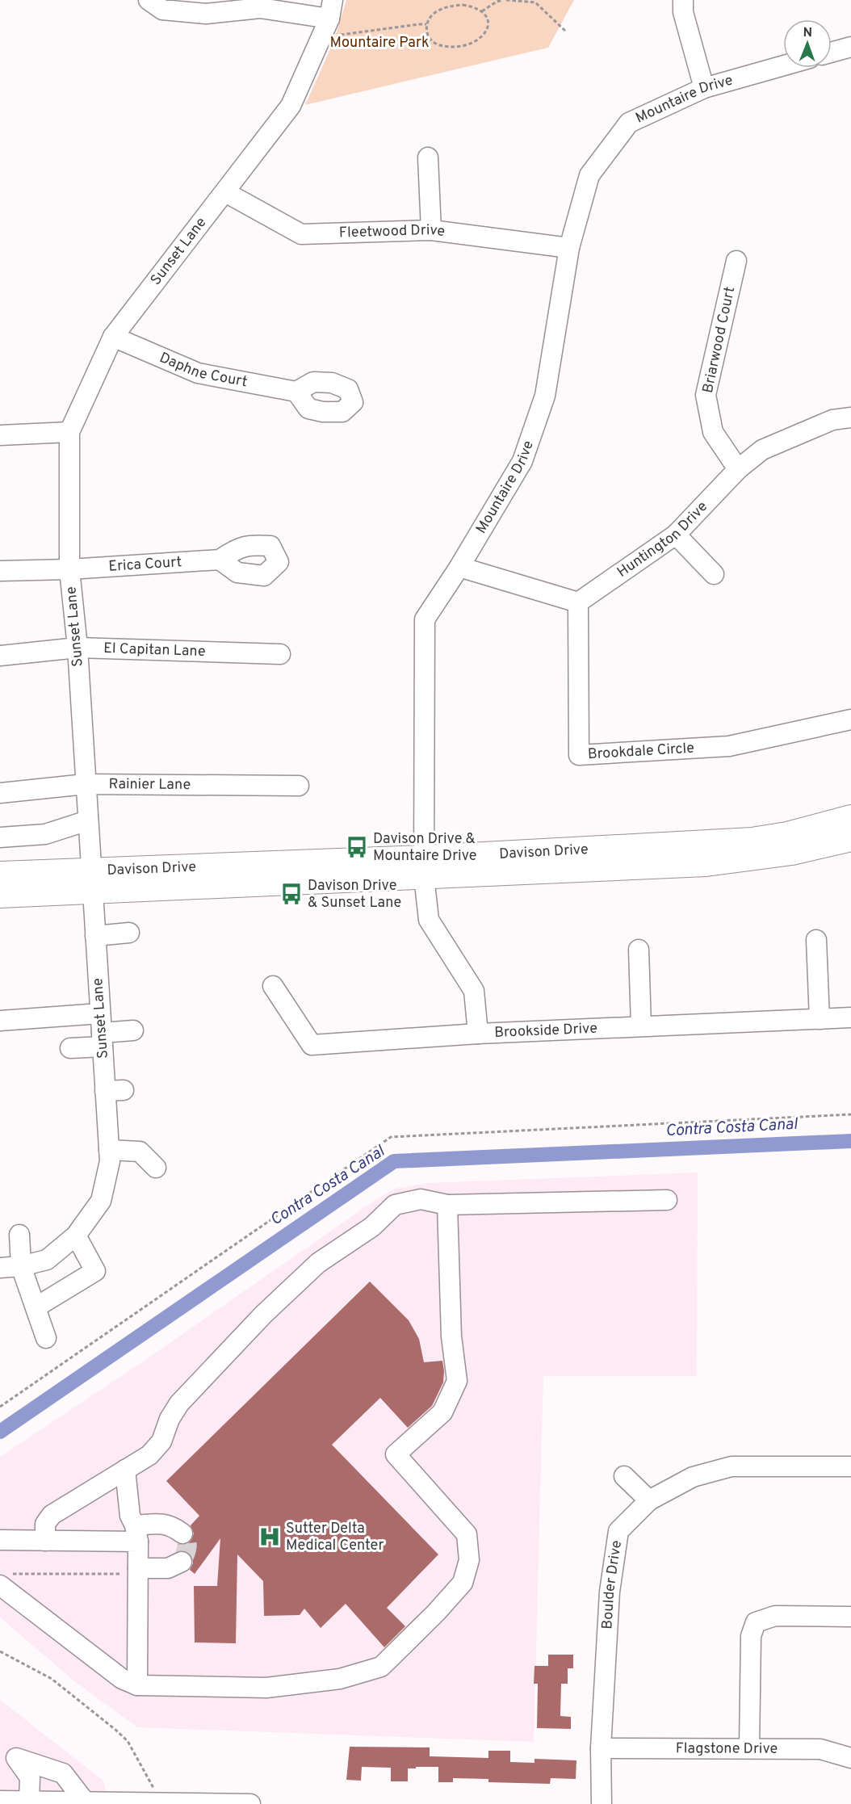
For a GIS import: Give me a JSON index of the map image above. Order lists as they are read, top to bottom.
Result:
{
  "streets": {
    "main road": ["Davison Drive"],
    "street": [
      "Mountaire Drive",
      "Fleetwood Drive",
      "Sunset Lane",
      "Briarwood Court",
      "Daphne Court",
      "Huntington Drive",
      "Erica Court",
      "El Capitan Lane",
      "Brookdale Circle",
      "Rainier Lane",
      "Brookside Drive",
      "Boulder Drive",
      "Flagstone Drive"
    ]
  },
  "crossings": [
    ["Mountaire Drive", "Fleetwood Drive"],
    ["Mountaire Drive", "Davison Drive"],
    ["Mountaire Drive", "Brookside Drive"],
    ["Fleetwood Drive", "Sunset Lane"],
    ["Sunset Lane", "Daphne Court"],
    ["Sunset Lane", "Erica Court"],
    ["Sunset Lane", "El Capitan Lane"],
    ["Sunset Lane", "Rainier Lane"],
    ["Sunset Lane", "Davison Drive"],
    ["Briarwood Court", "Huntington Drive"],
    ["Huntington Drive", "Brookdale Circle"],
    ["Boulder Drive", "Flagstone Drive"]
  ],
  "water": ["Contra Costa Canal"],
  "parks": ["Mountaire Park"],
  "places": {
    "bus stop": ["Davison Drive & Mountaire Drive", "Davison Drive & Sunset Lane"],
    "hospital": ["Sutter Delta Medical Center"]
  },
  "north": "top"
}
